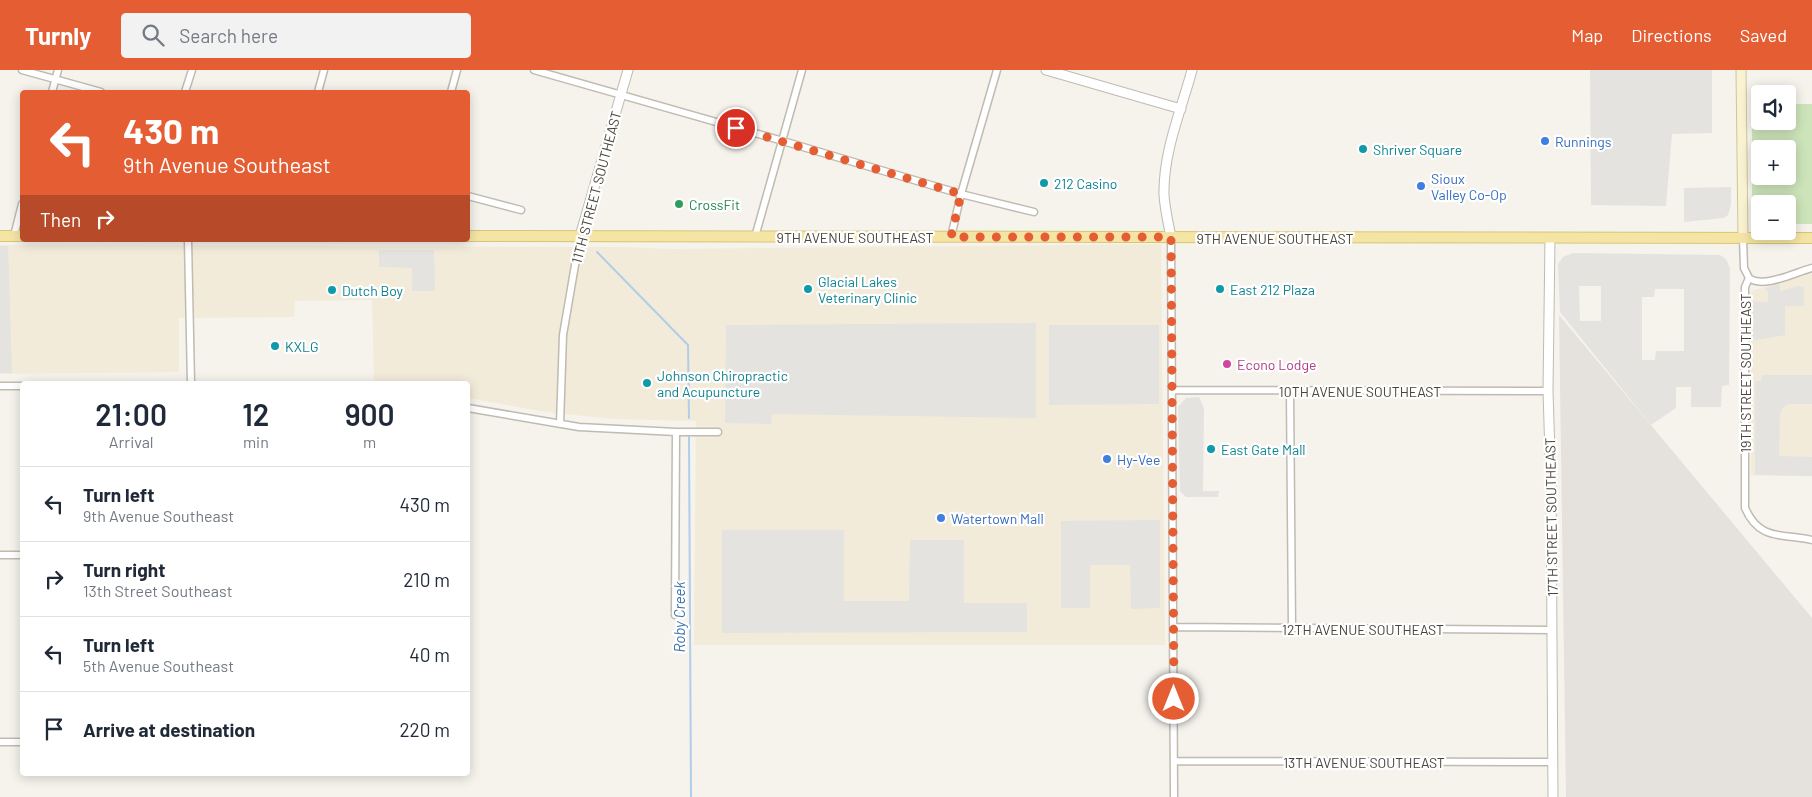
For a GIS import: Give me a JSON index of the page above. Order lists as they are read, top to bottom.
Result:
{
  "streets": {
    "main road": ["9TH AVENUE SOUTHEAST", "19TH STREET SOUTHEAST"],
    "street": [
      "11TH STREET SOUTHEAST",
      "10TH AVENUE SOUTHEAST",
      "17TH STREET SOUTHEAST",
      "12TH AVENUE SOUTHEAST",
      "13TH AVENUE SOUTHEAST"
    ]
  },
  "crossings": [
    ["11TH STREET SOUTHEAST", "9TH AVENUE SOUTHEAST"],
    ["9TH AVENUE SOUTHEAST", "19TH STREET SOUTHEAST"],
    ["9TH AVENUE SOUTHEAST", "17TH STREET SOUTHEAST"],
    ["10TH AVENUE SOUTHEAST", "17TH STREET SOUTHEAST"],
    ["17TH STREET SOUTHEAST", "12TH AVENUE SOUTHEAST"],
    ["17TH STREET SOUTHEAST", "13TH AVENUE SOUTHEAST"]
  ],
  "water": ["Roby Creek"],
  "places": [
    "Runnings",
    "Shriver Square",
    "212 Casino",
    "Sioux Valley Co-Op",
    "CrossFit",
    "Glacial Lakes Veterinary Clinic",
    "East 212 Plaza",
    "Dutch Boy",
    "KXLG",
    "Econo Lodge",
    "Johnson Chiropractic and Acupuncture",
    "East Gate Mall",
    "Hy-Vee",
    "Watertown Mall"
  ],
  "page": {
    "header": "Turnly",
    "search": "Search here",
    "nav": ["Map", "Directions", "Saved"],
    "map_buttons": ["+", "−"],
    "turn": ["430 m", "9th Avenue Southeast"],
    "then": "Then",
    "eta": [
      "21:00",
      "Arrival",
      "12",
      "min",
      "900",
      "m"
    ],
    "list": [
      {
        "name": "Turn left",
        "note": "9th Avenue Southeast",
        "value": "430 m"
      },
      {
        "name": "Turn right",
        "note": "13th Street Southeast",
        "value": "210 m"
      },
      {
        "name": "Turn left",
        "note": "5th Avenue Southeast",
        "value": "40 m"
      },
      {
        "name": "Arrive at destination",
        "value": "220 m"
      }
    ]
  }
}
